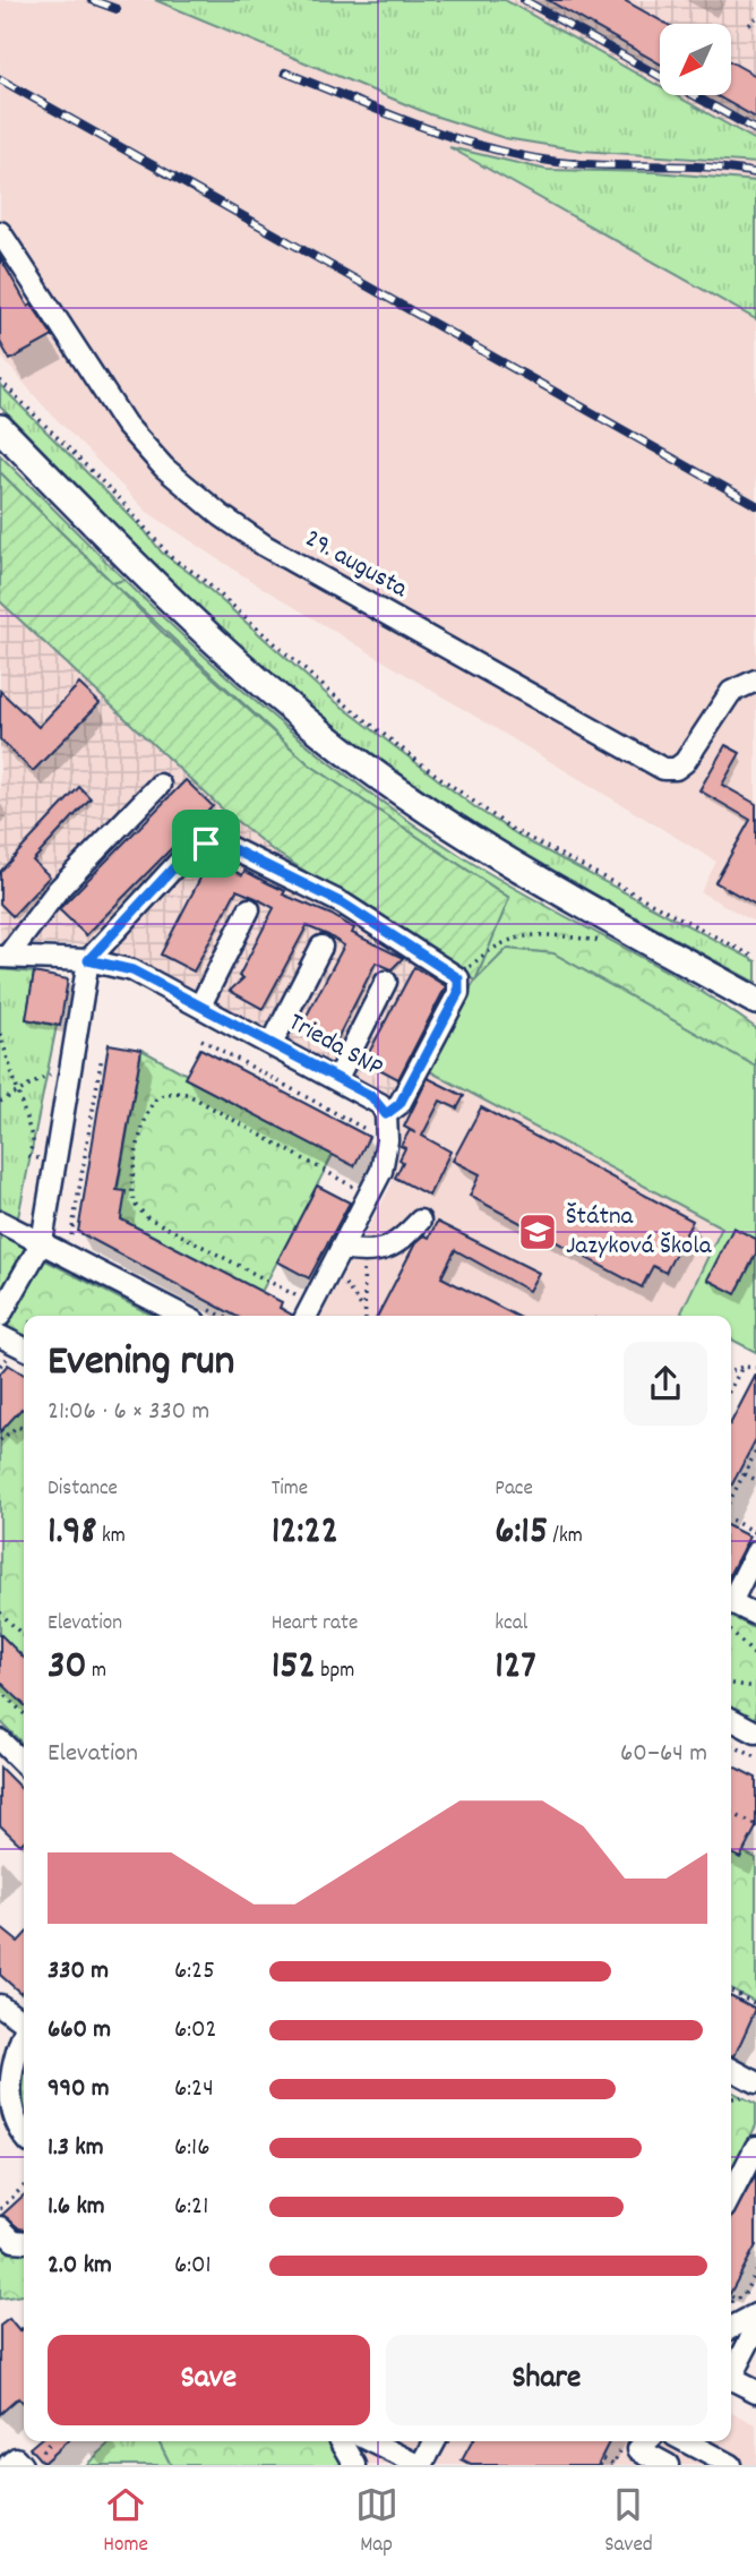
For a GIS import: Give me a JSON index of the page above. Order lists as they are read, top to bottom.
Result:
{
  "streets": {
    "street": ["29. augusta", "Trieda SNP"]
  },
  "places": {
    "school or university": ["Štátna Jazyková Škola"]
  },
  "north": "bottom left",
  "page": {
    "heading": ["Evening run", "21:06 · 6 × 330 m"],
    "stats": [
      ["Distance", "1.98 km"],
      ["Time", "12:22"],
      ["Pace", "6:15 /km"],
      ["Elevation", "30 m"],
      ["Heart rate", "152 bpm"],
      ["kcal", "127"]
    ],
    "chart": ["Elevation", "60–64 m"],
    "list": [
      {
        "name": "330 m",
        "note": "6:25"
      },
      {
        "name": "660 m",
        "note": "6:02"
      },
      {
        "name": "990 m",
        "note": "6:24"
      },
      {
        "name": "1.3 km",
        "note": "6:16"
      },
      {
        "name": "1.6 km",
        "note": "6:21"
      },
      {
        "name": "2.0 km",
        "note": "6:01"
      }
    ],
    "buttons": ["Save", "Share"],
    "tabs": ["Home", "Map", "Saved"]
  }
}
